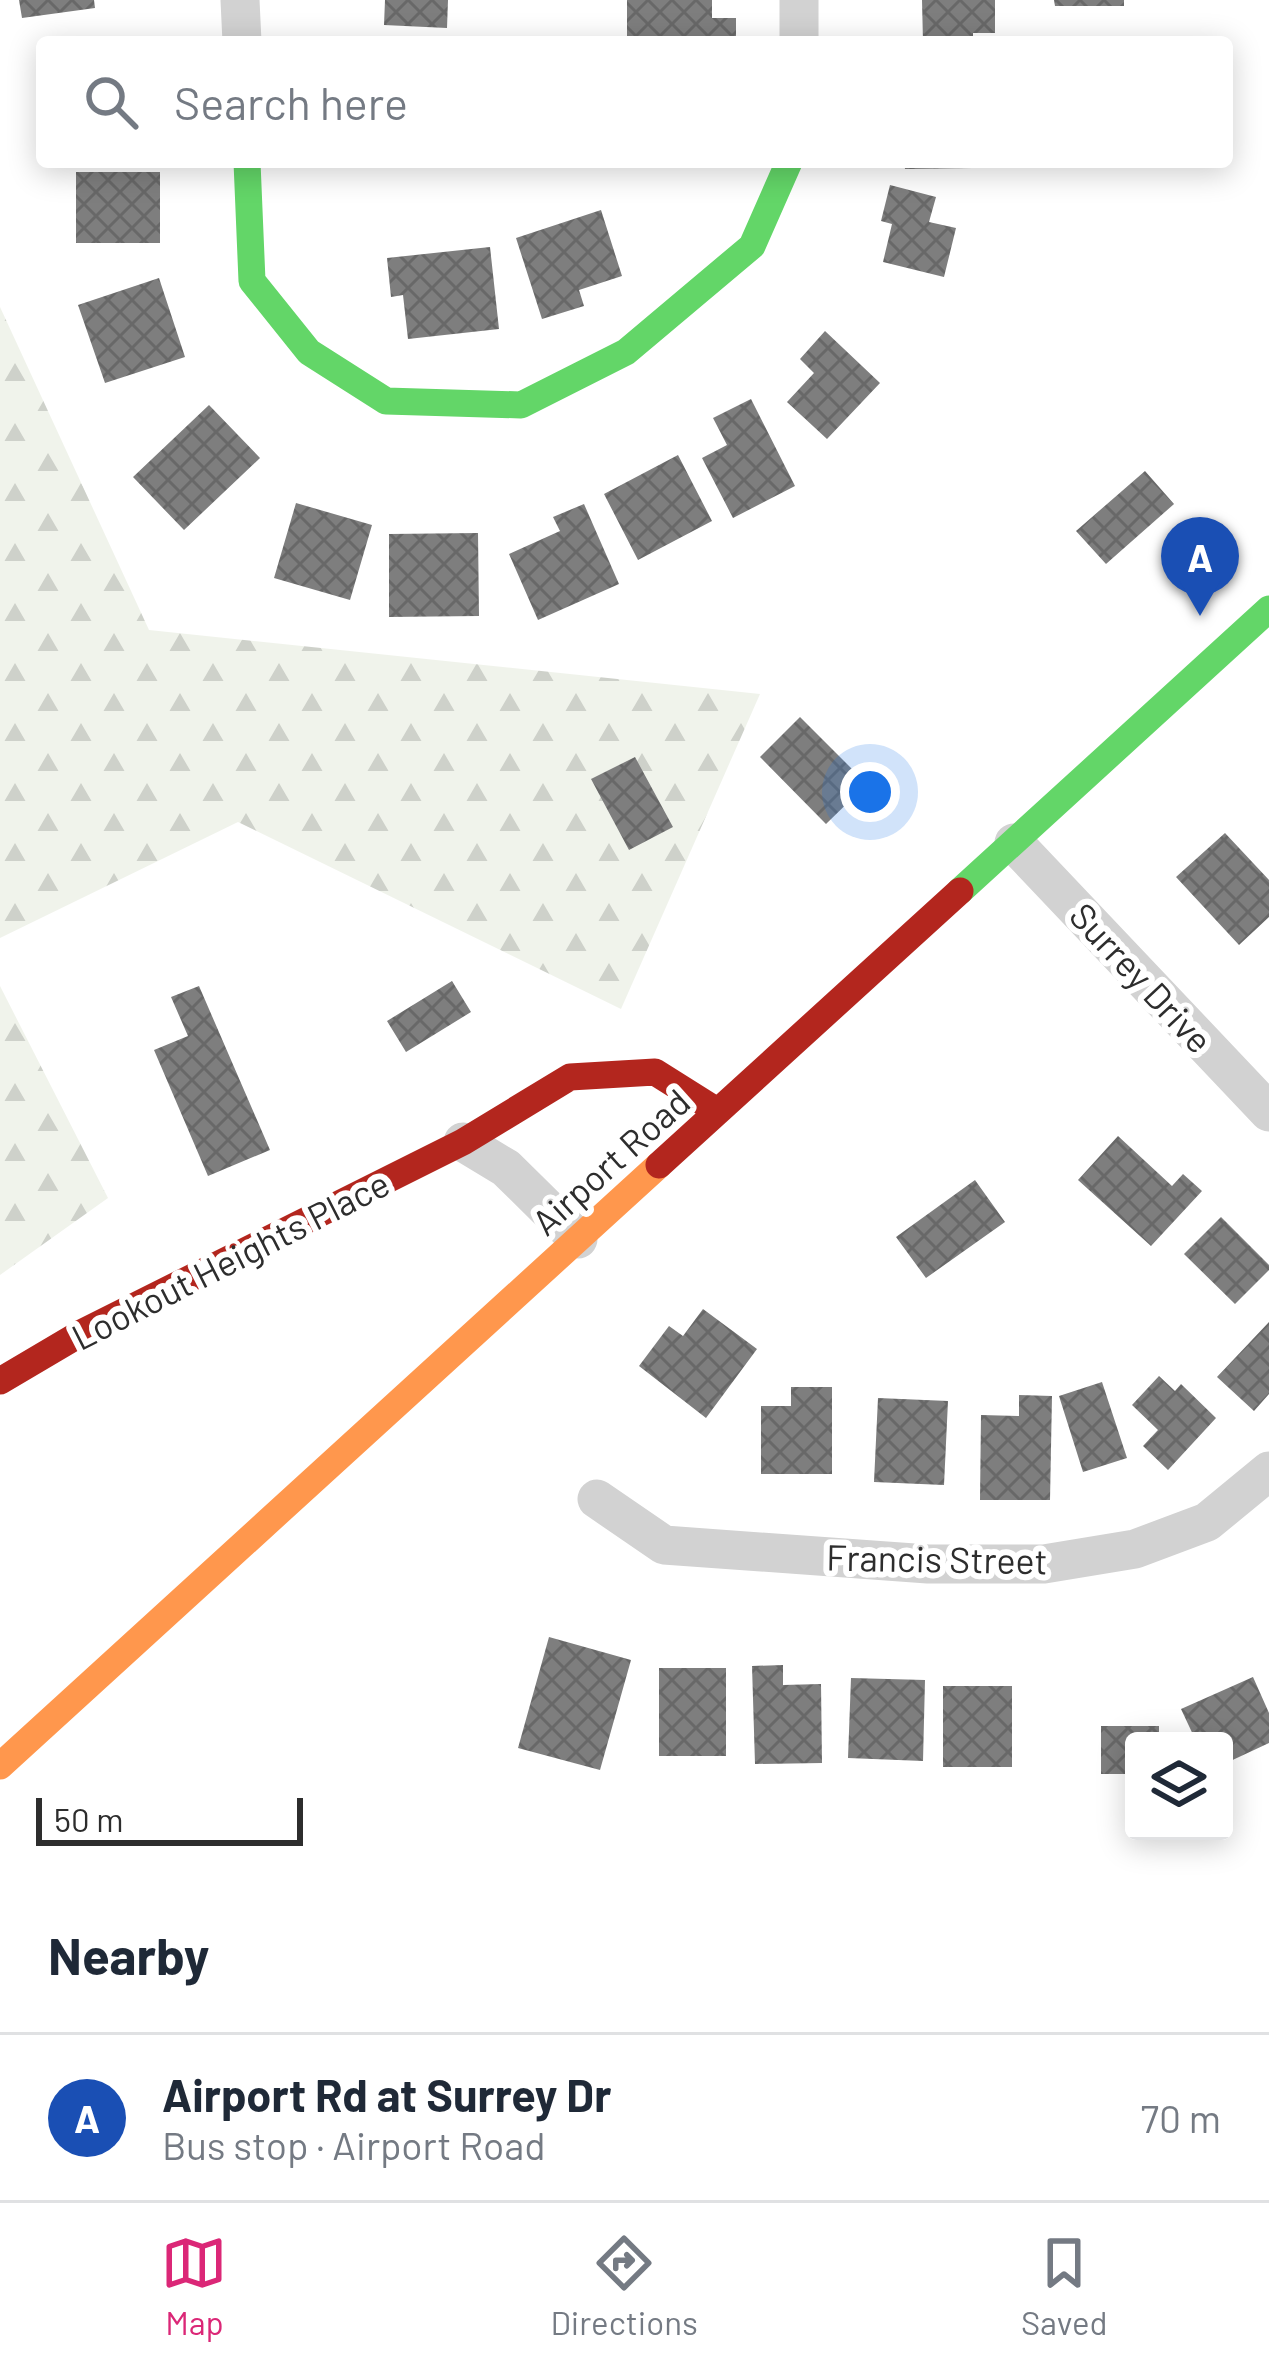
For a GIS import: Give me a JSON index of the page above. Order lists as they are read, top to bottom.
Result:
{
  "streets": {
    "main road": ["Airport Road", "Lookout Heights Place"],
    "street": ["Surrey Drive", "Francis Street"]
  },
  "crossings": [
    ["Surrey Drive", "Airport Road"],
    ["Airport Road", "Lookout Heights Place"]
  ],
  "scale_bar": "50 m",
  "page": {
    "search": "Search here",
    "pins": "A",
    "scale": "50 m",
    "heading": "Nearby",
    "list": [
      {
        "mark": "A",
        "name": "Airport Rd at Surrey Dr",
        "note": "Bus stop · Airport Road",
        "value": "70 m"
      }
    ],
    "nav": ["Map", "Directions", "Saved"]
  }
}
